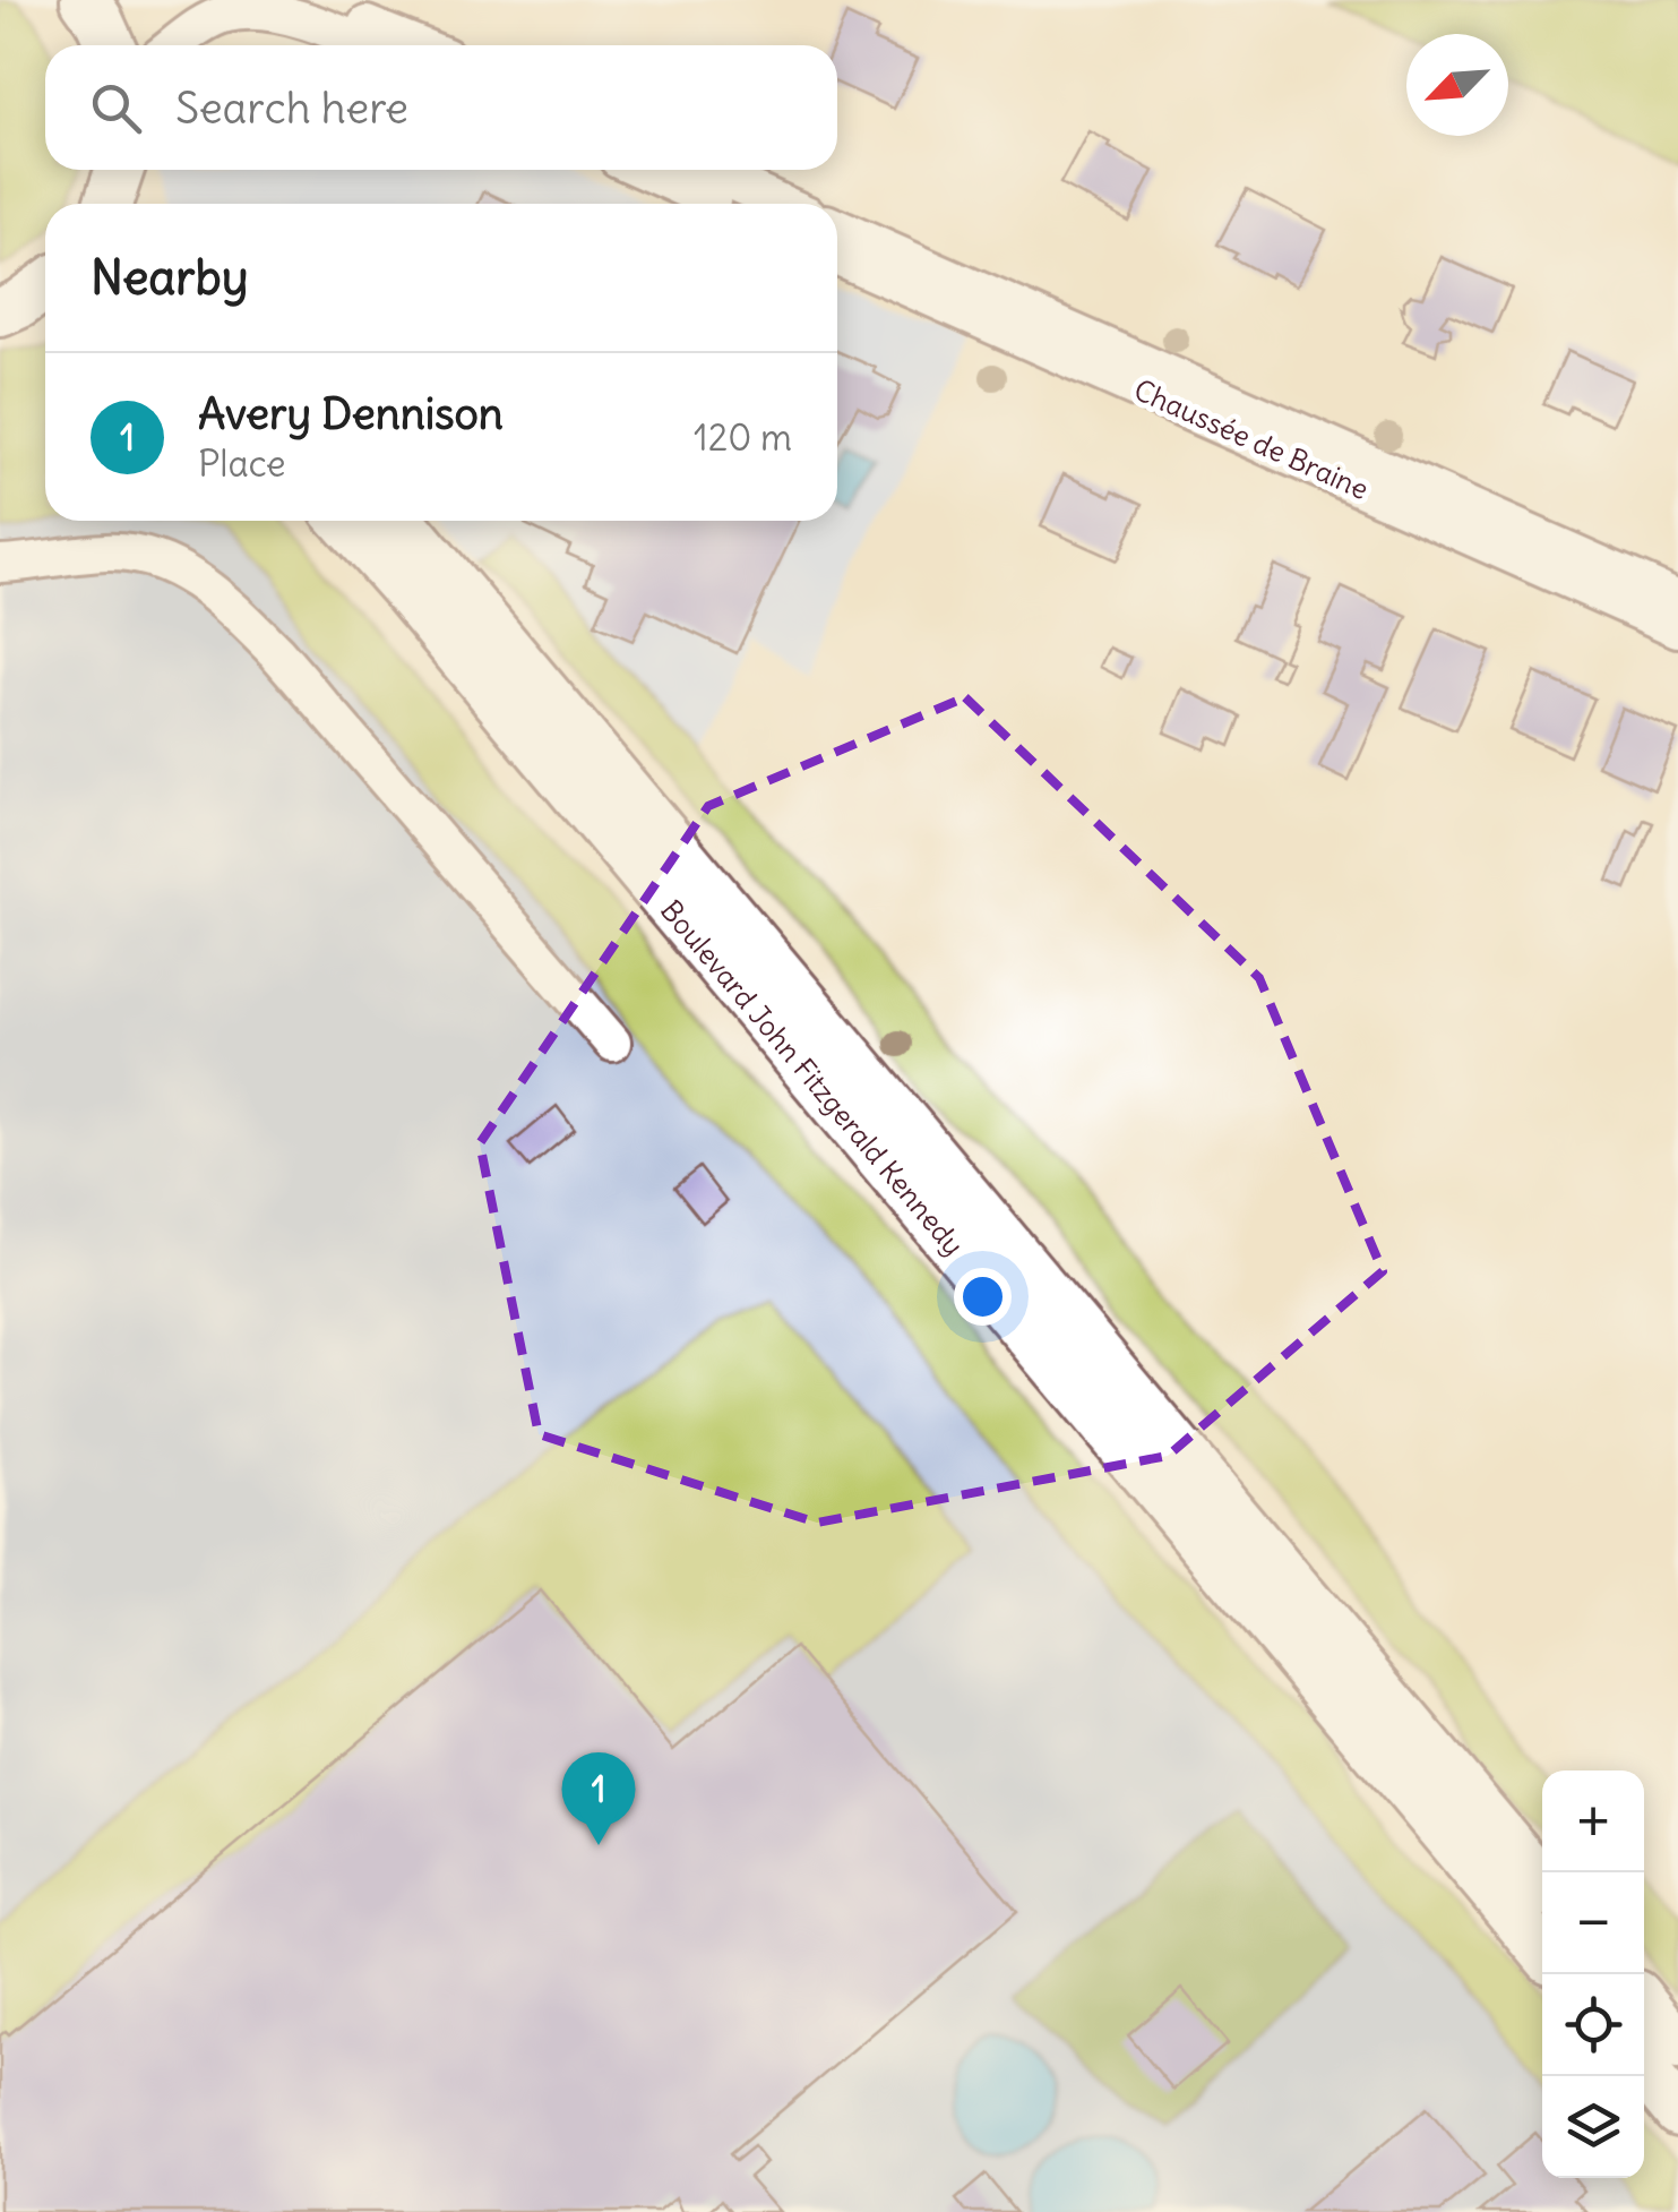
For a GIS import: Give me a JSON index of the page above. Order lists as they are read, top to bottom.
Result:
{
  "streets": {
    "main road": ["Boulevard John Fitzgerald Kennedy"],
    "street": ["Chaussée de Braine"]
  },
  "north": "bottom left",
  "page": {
    "search": "Search here",
    "heading": "Nearby",
    "list": [
      {
        "mark": "1",
        "name": "Avery Dennison",
        "note": "Place",
        "value": "120 m"
      }
    ],
    "pins": "1",
    "map_buttons": ["+", "−"]
  }
}
